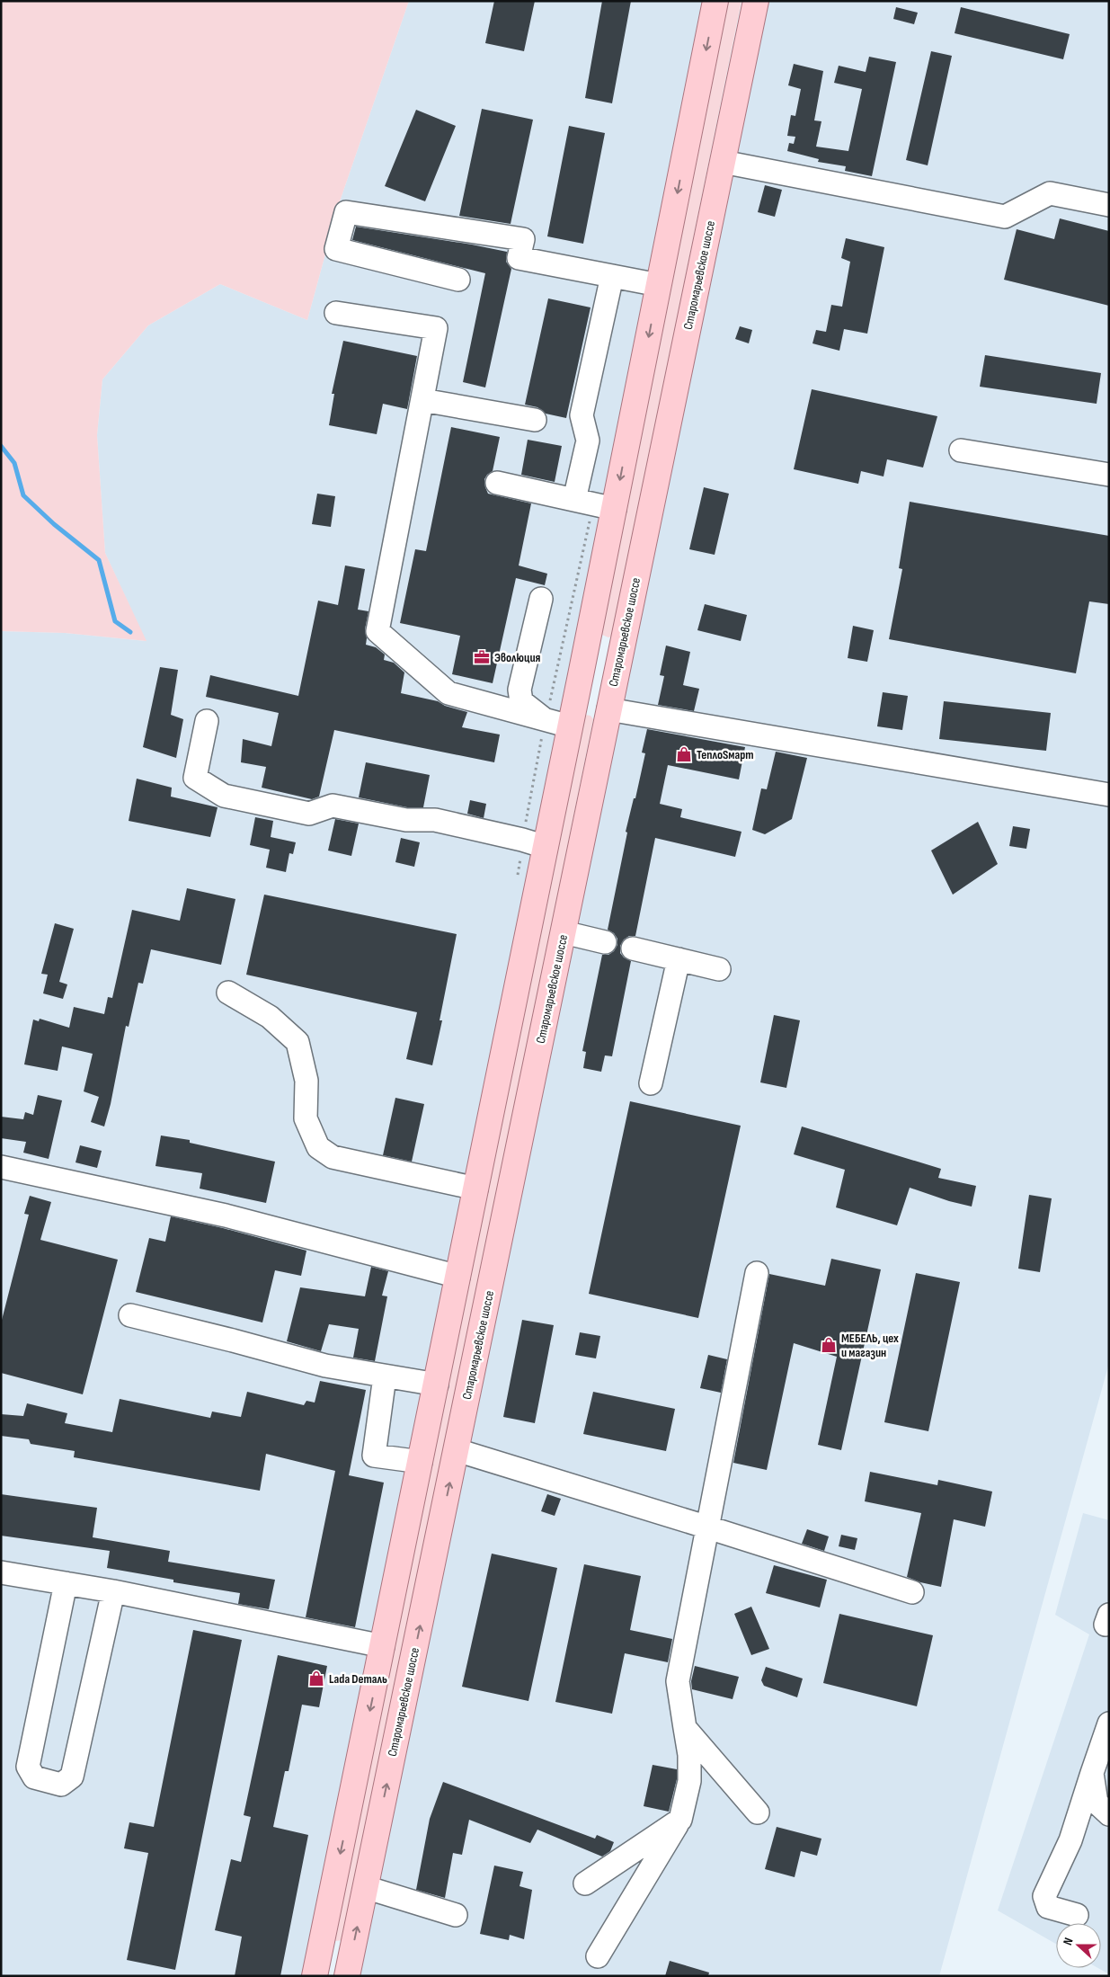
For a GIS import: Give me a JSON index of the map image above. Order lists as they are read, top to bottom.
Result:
{
  "streets": {
    "main road": ["Старомарьевское шоссе"]
  },
  "places": {
    "office": ["Эволюция"],
    "shop": ["ТеплоSмарт", "МЕБЕЛЬ, цех и магазин", "Lada Dеталь"]
  },
  "north": "left"
}
